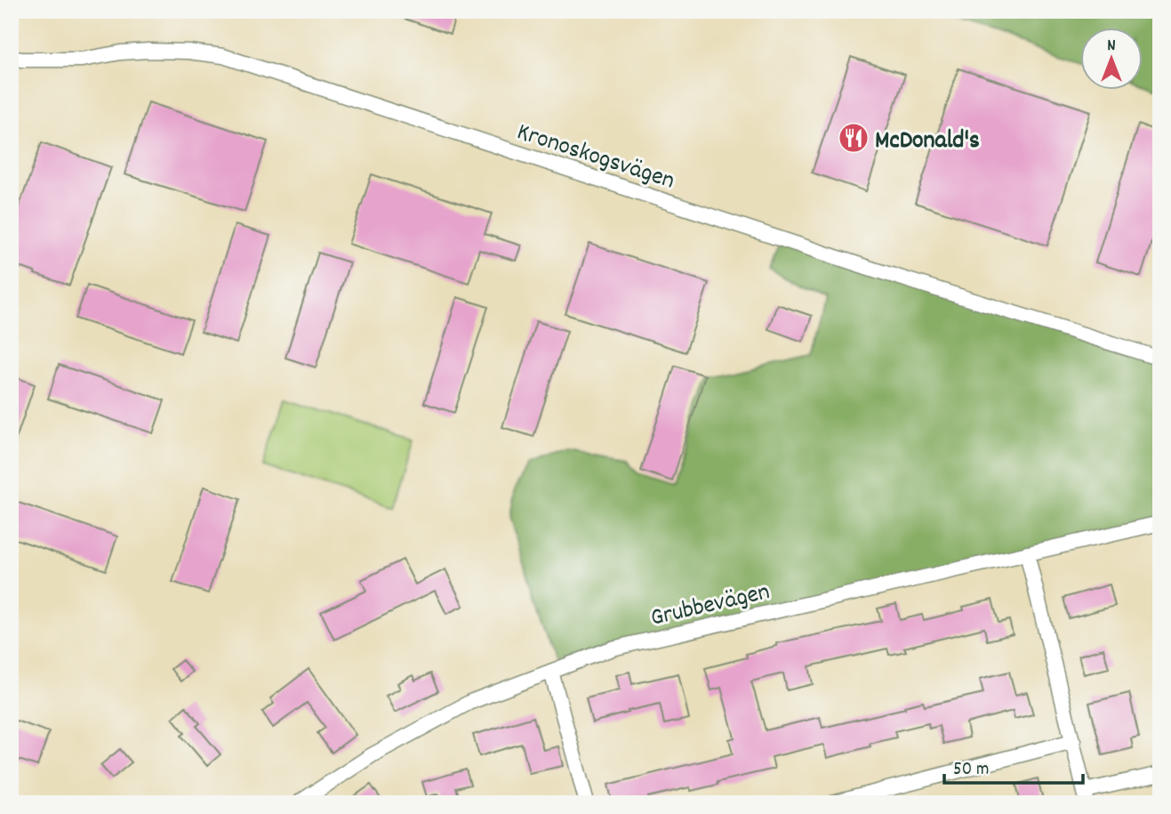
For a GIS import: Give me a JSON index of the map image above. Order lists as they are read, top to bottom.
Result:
{
  "streets": {
    "street": ["Kronoskogsvägen", "Grubbevägen"]
  },
  "places": {
    "restaurant": ["McDonald's"]
  },
  "scale_bar": "50 m",
  "north": "top"
}
